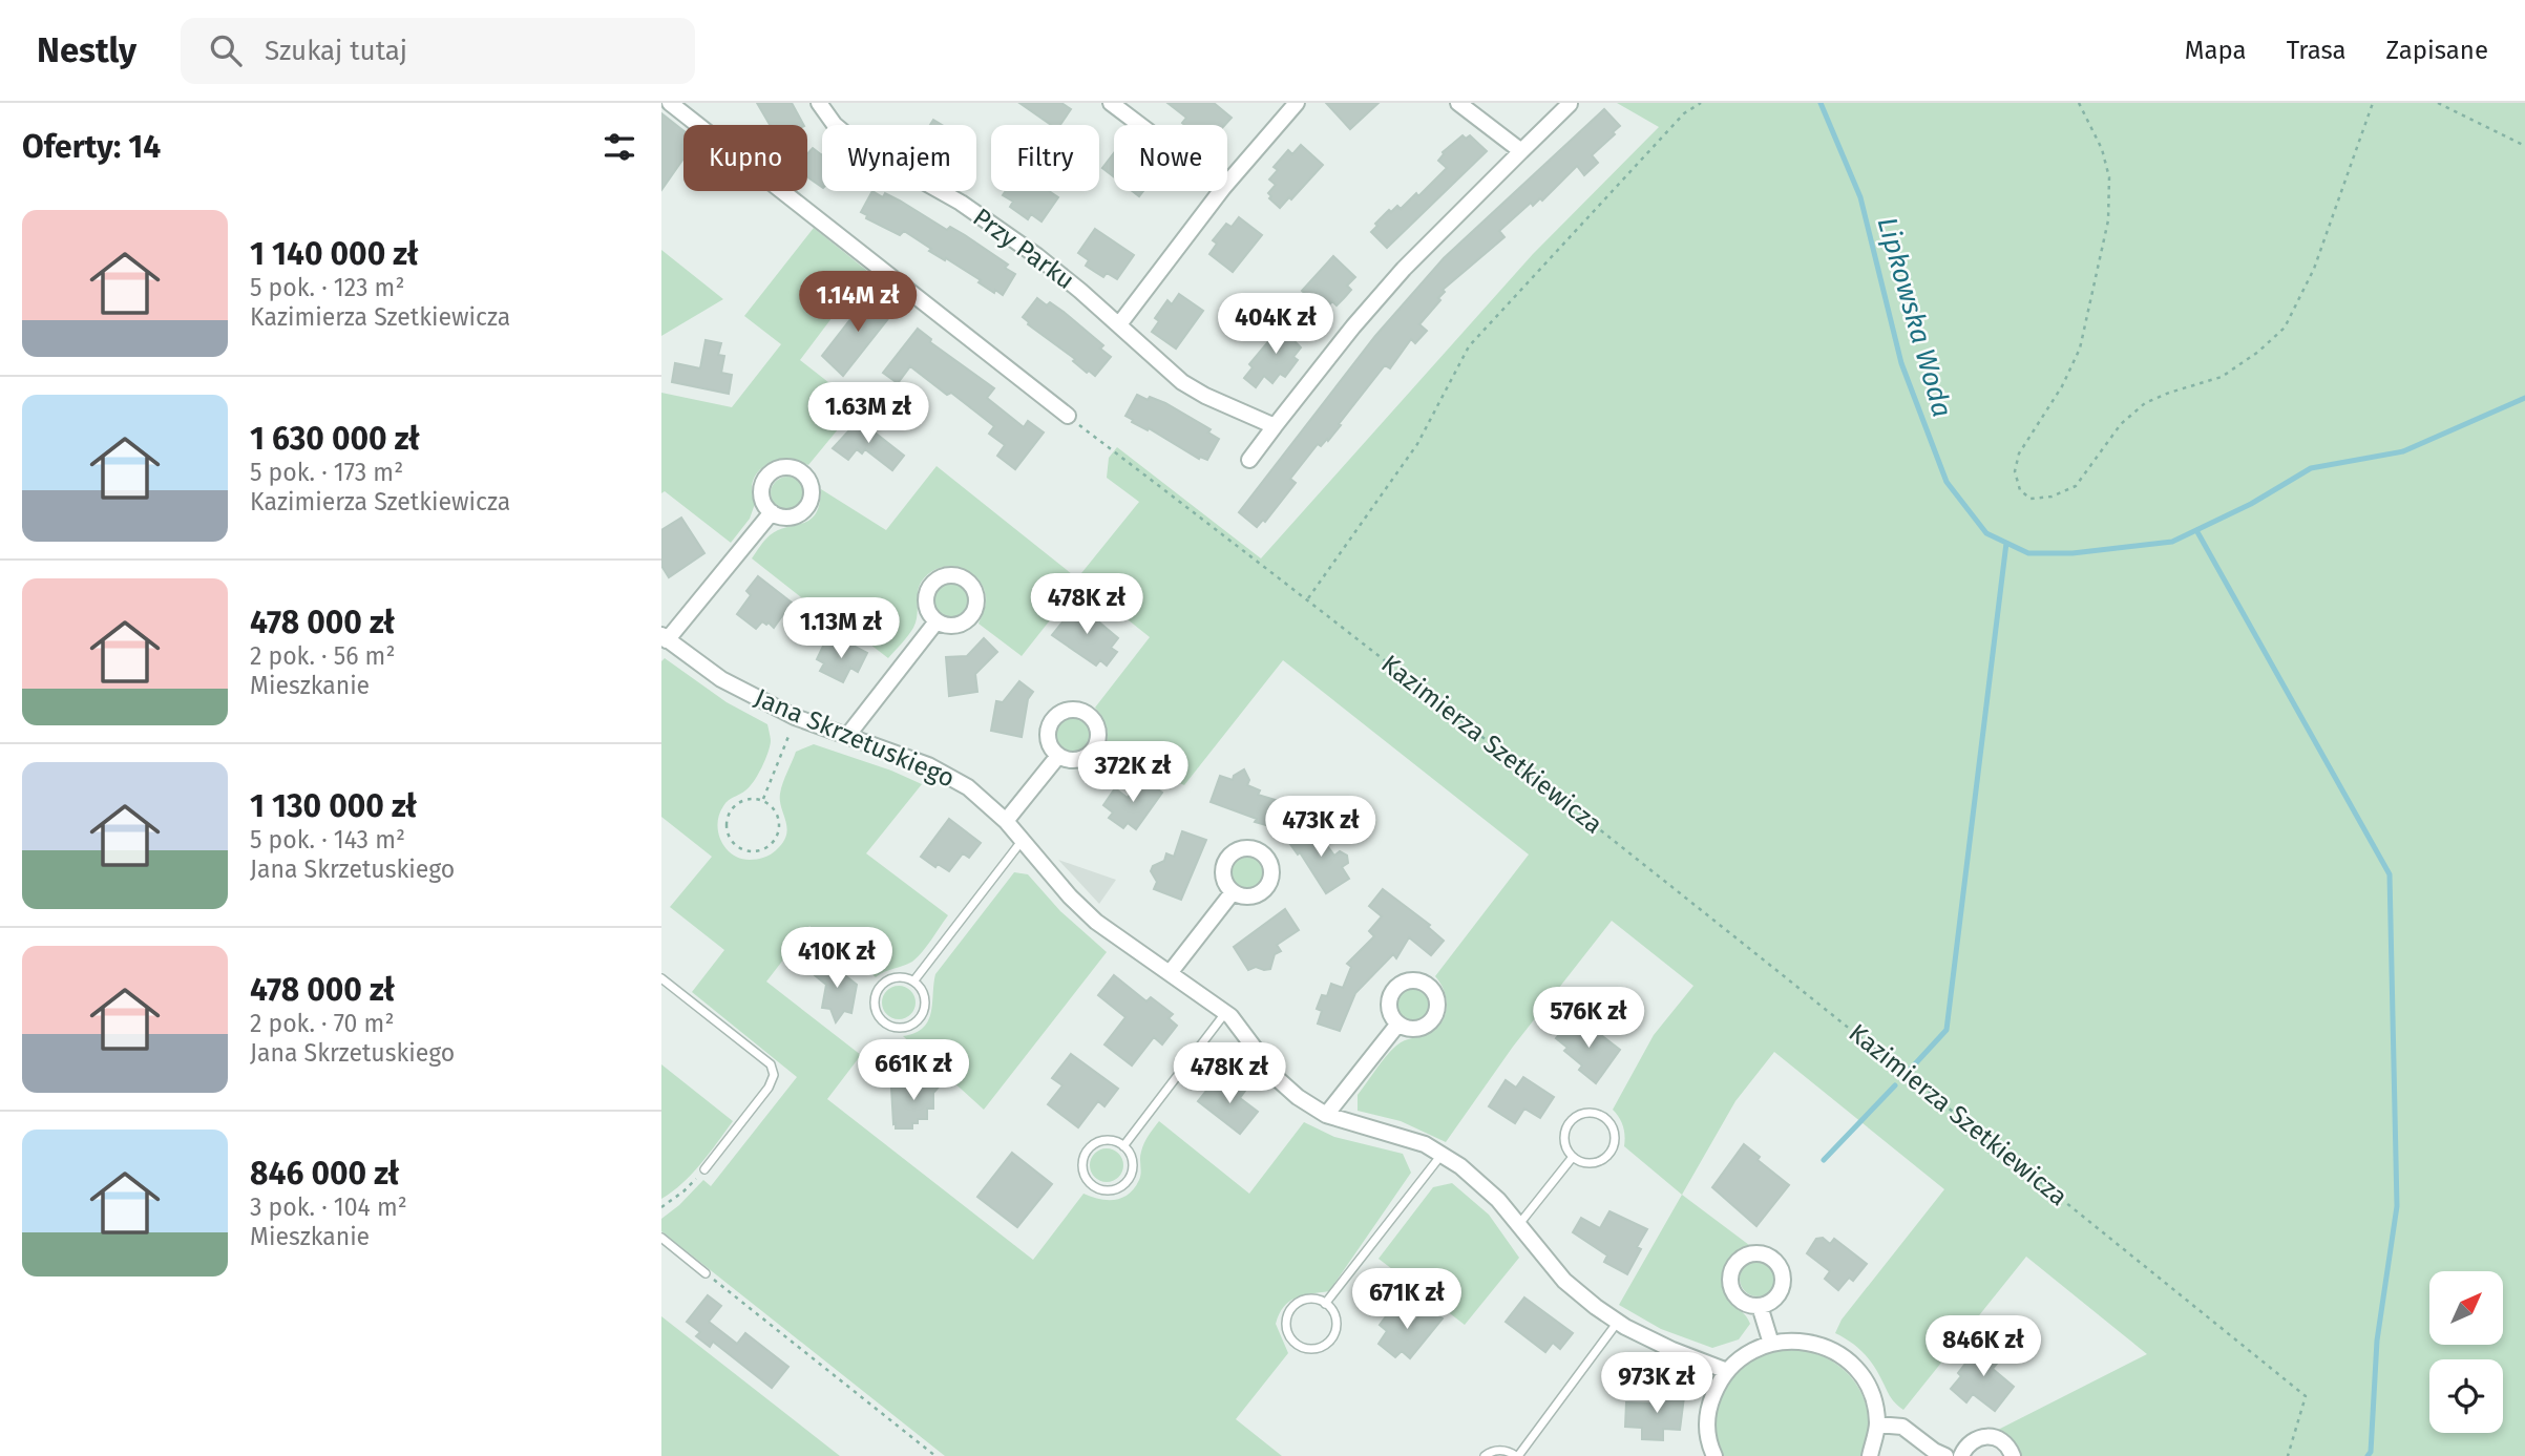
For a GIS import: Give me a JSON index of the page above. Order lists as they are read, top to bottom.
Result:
{
  "streets": {
    "street": ["Przy Parku", "Jana Skrzetuskiego"],
    "path": ["Kazimierza Szetkiewicza"]
  },
  "water": ["Lipkowska Woda"],
  "north": "top right",
  "page": {
    "header": "Nestly",
    "search": "Szukaj tutaj",
    "nav": ["Mapa", "Trasa", "Zapisane"],
    "heading": "Oferty: 14",
    "chip": [
      "Kupno",
      "Wynajem",
      "Filtry",
      "Nowe"
    ],
    "list": [
      {
        "name": "1 140 000 zł",
        "note": "5 pok. · 123 m² · Kazimierza Szetkiewicza"
      },
      {
        "name": "1 630 000 zł",
        "note": "5 pok. · 173 m² · Kazimierza Szetkiewicza"
      },
      {
        "name": "478 000 zł",
        "note": "2 pok. · 56 m² · Mieszkanie"
      },
      {
        "name": "1 130 000 zł",
        "note": "5 pok. · 143 m² · Jana Skrzetuskiego"
      },
      {
        "name": "478 000 zł",
        "note": "2 pok. · 70 m² · Jana Skrzetuskiego"
      },
      {
        "name": "846 000 zł",
        "note": "3 pok. · 104 m² · Mieszkanie"
      }
    ],
    "price": [
      "1.14M zł",
      "404K zł",
      "1.63M zł",
      "478K zł",
      "1.13M zł",
      "372K zł",
      "473K zł",
      "410K zł",
      "576K zł",
      "661K zł",
      "478K zł",
      "671K zł",
      "846K zł",
      "973K zł"
    ]
  }
}
